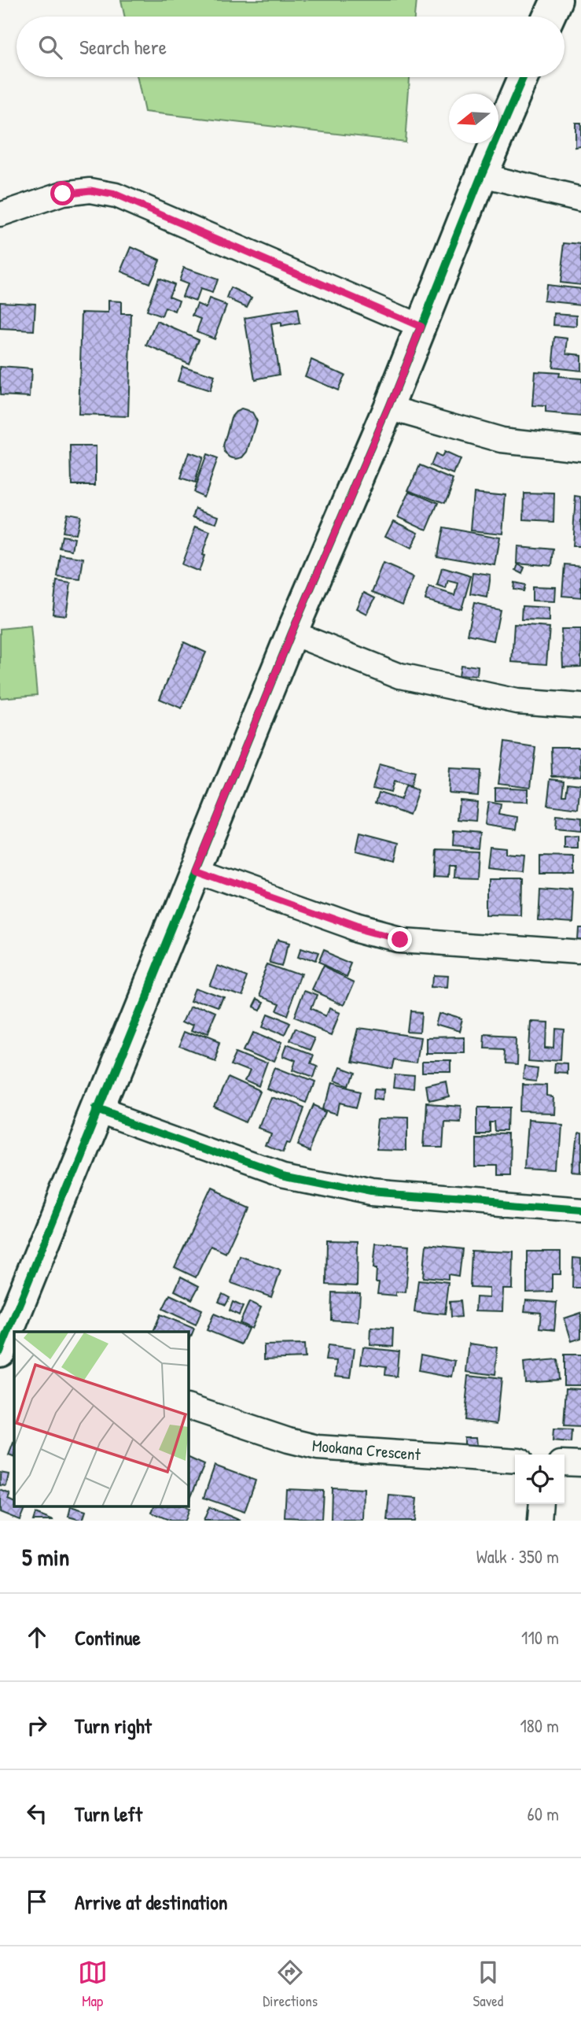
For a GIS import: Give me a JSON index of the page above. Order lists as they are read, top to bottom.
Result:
{
  "streets": {
    "street": ["Mookana Crescent"]
  },
  "north": "left",
  "page": {
    "search": "Search here",
    "heading": ["5 min", "Walk · 350 m"],
    "list": [
      ["Continue", "110 m"],
      ["Turn right", "180 m"],
      ["Turn left", "60 m"],
      "Arrive at destination"
    ],
    "nav": ["Map", "Directions", "Saved"]
  }
}
